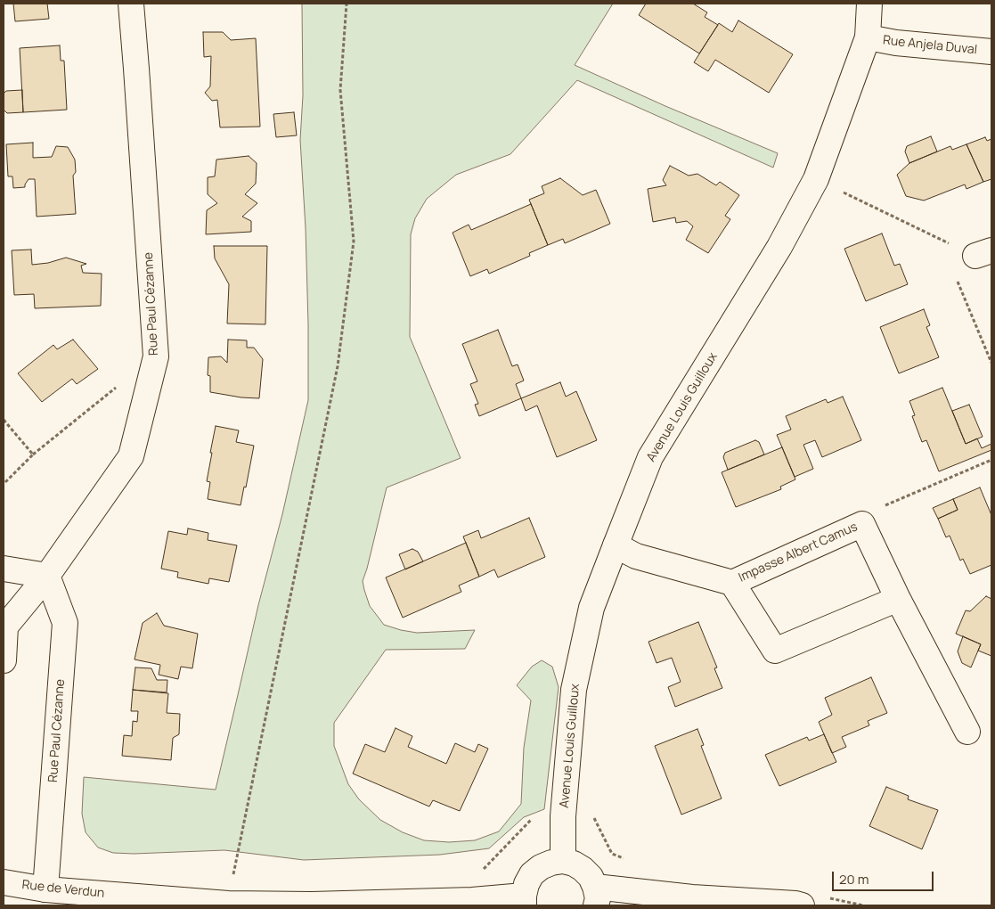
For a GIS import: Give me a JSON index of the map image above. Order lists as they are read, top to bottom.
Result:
{
  "streets": {
    "street": [
      "Rue Anjela Duval",
      "Rue Paul Cézanne",
      "Avenue Louis Guilloux",
      "Impasse Albert Camus",
      "Rue de Verdun"
    ]
  },
  "crossings": [
    ["Rue Anjela Duval", "Avenue Louis Guilloux"],
    ["Rue Paul Cézanne", "Rue de Verdun"],
    ["Avenue Louis Guilloux", "Impasse Albert Camus"]
  ],
  "scale_bar": "20 m"
}
